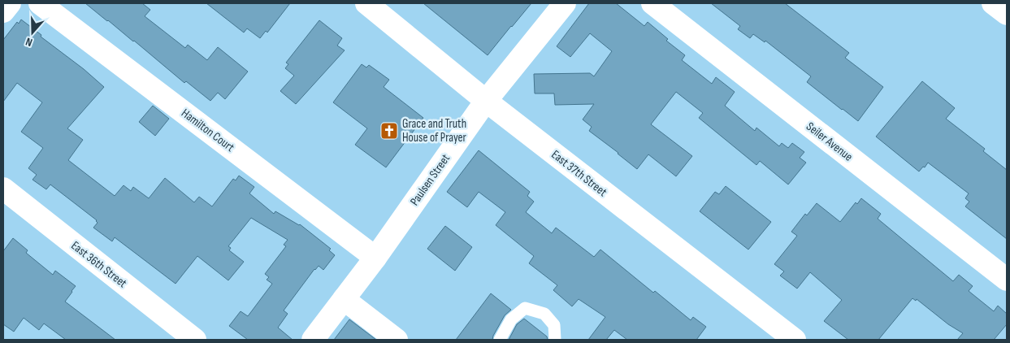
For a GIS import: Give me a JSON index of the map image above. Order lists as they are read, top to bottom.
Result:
{
  "streets": {
    "street": [
      "Hamilton Court",
      "Seiler Avenue",
      "East 37th Street",
      "Paulsen Street",
      "East 36th Street"
    ]
  },
  "crossings": [
    ["Hamilton Court", "Paulsen Street"],
    ["East 37th Street", "Paulsen Street"]
  ],
  "places": {
    "church": ["Grace and Truth House of Prayer"]
  },
  "north": "bottom"
}
